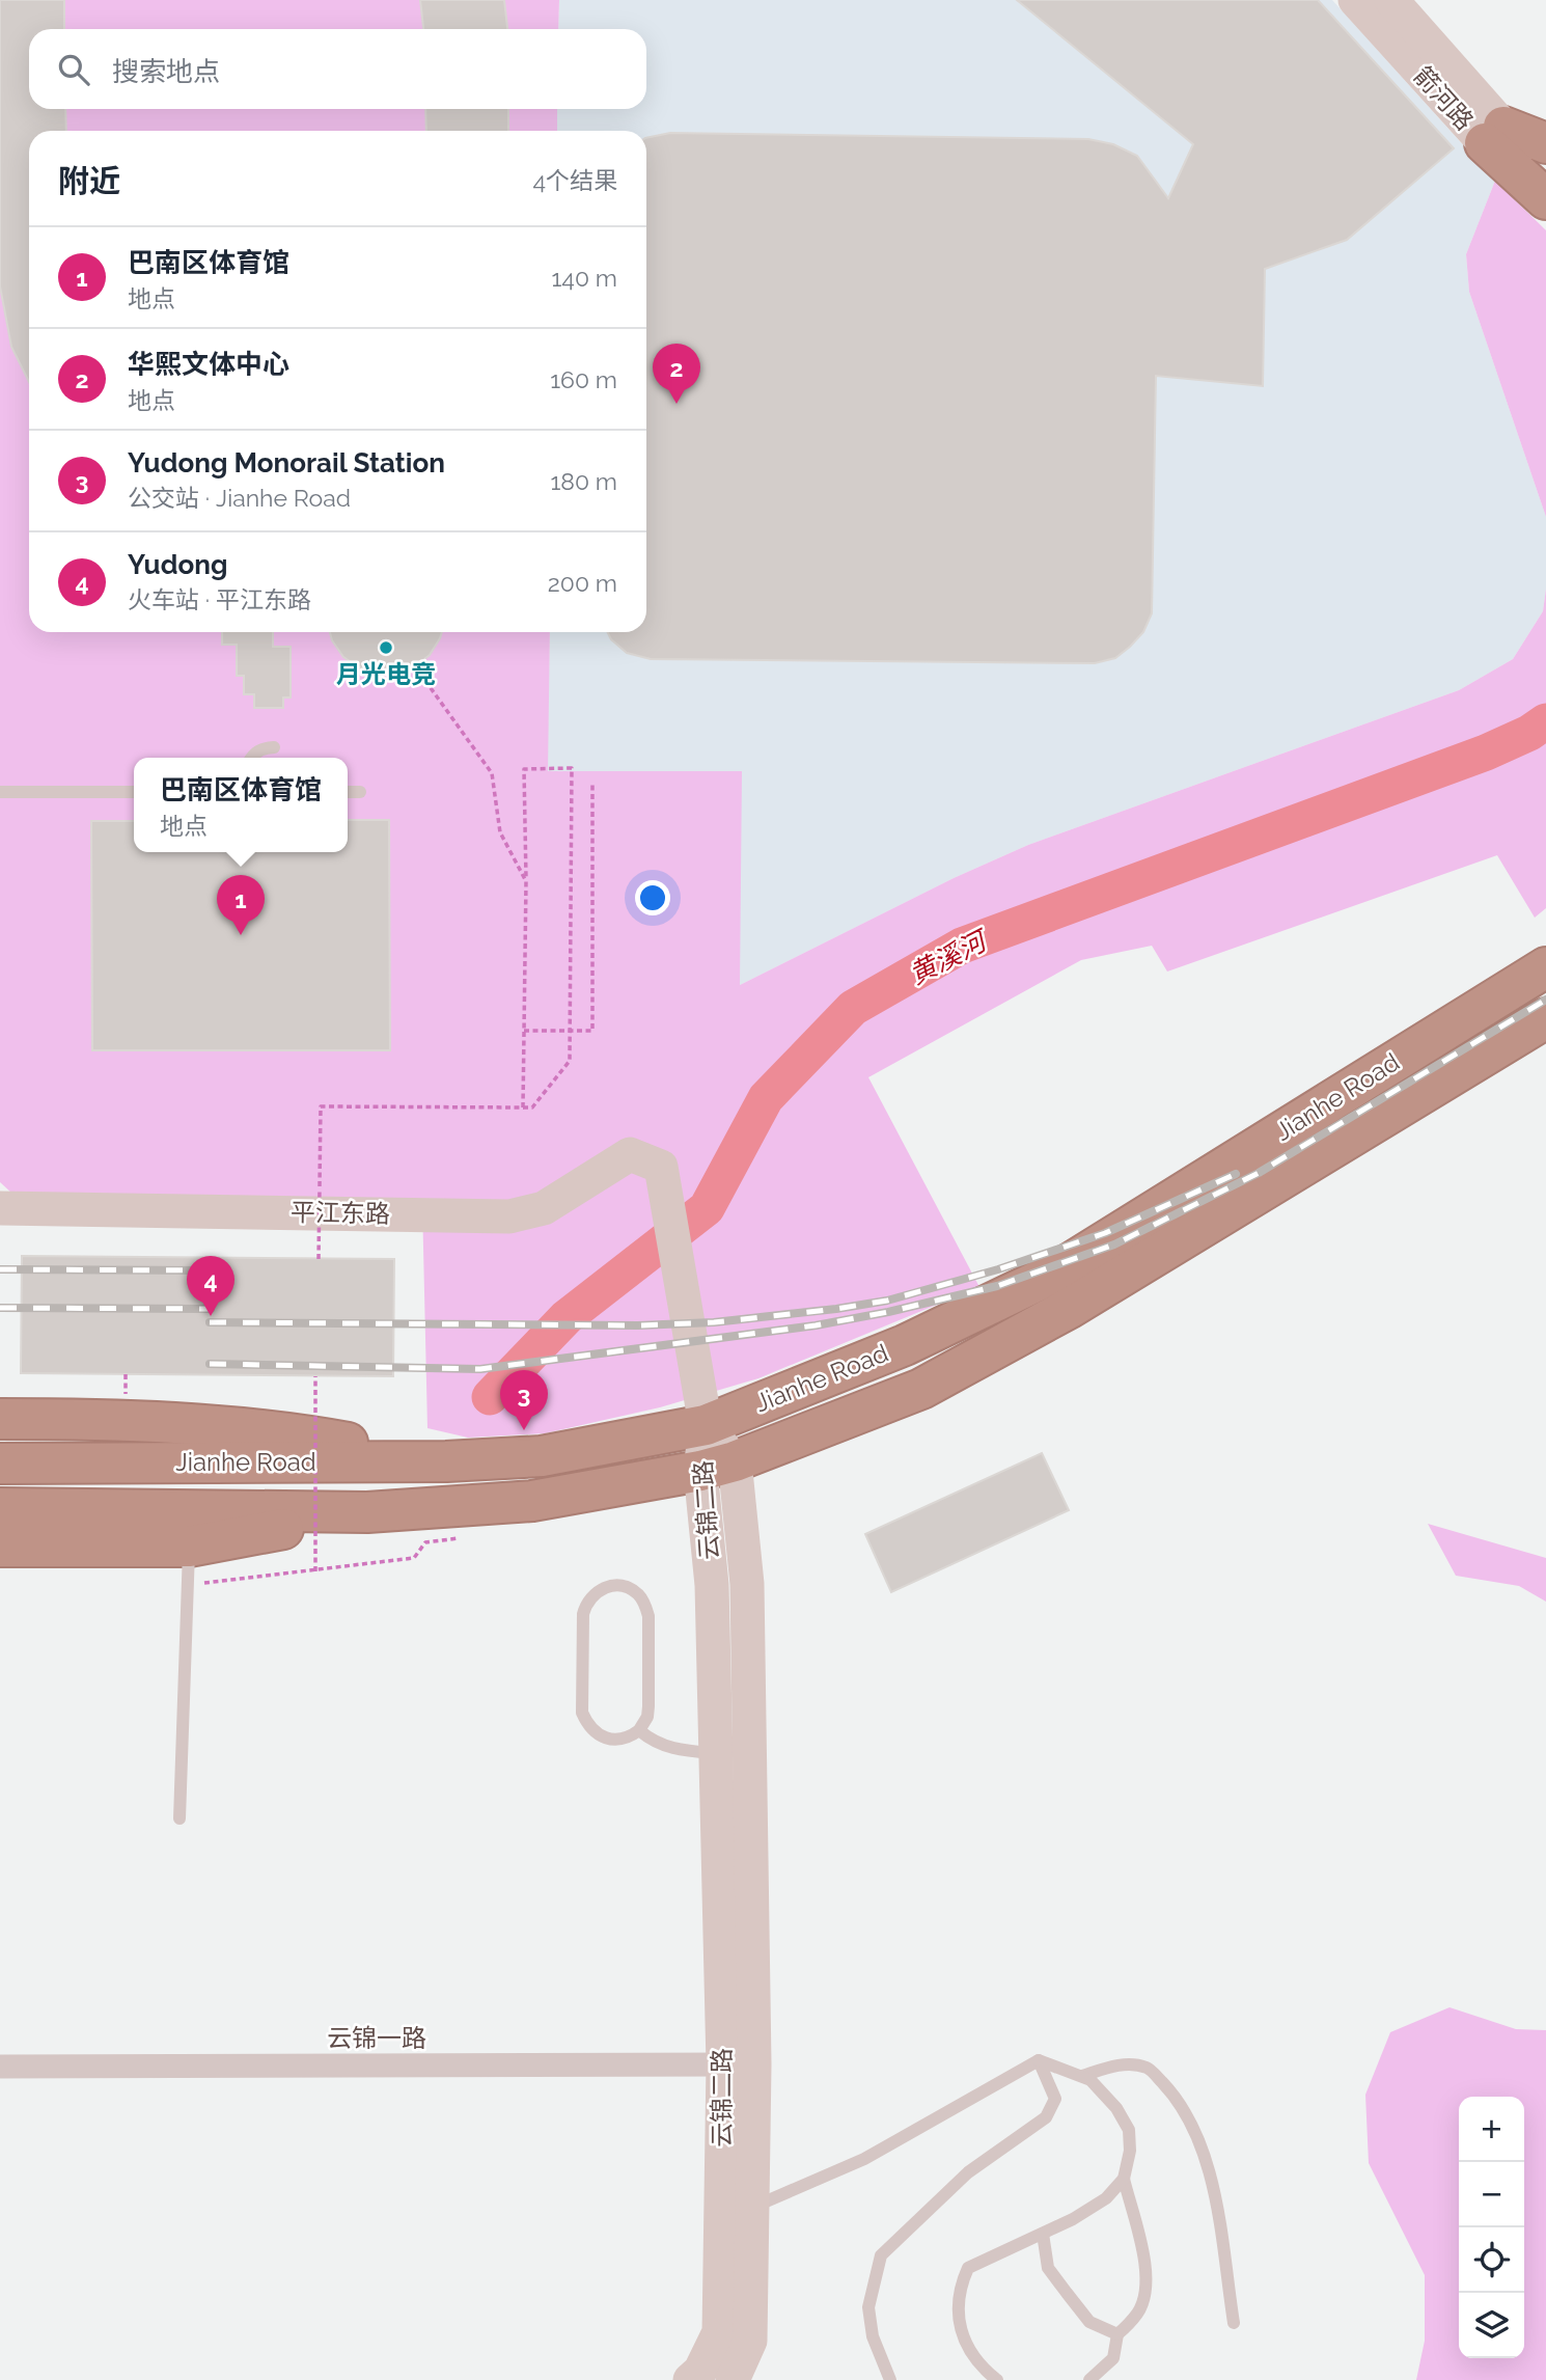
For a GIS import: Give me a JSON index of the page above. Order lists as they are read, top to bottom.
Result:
{
  "streets": {
    "highway": ["Jianhe Road"],
    "main road": ["箭河路", "平江东路", "云锦二路"],
    "street": ["云锦一路"]
  },
  "crossings": [
    ["Jianhe Road", "平江东路"],
    ["Jianhe Road", "云锦二路"],
    ["平江东路", "云锦二路"],
    ["云锦二路", "云锦一路"]
  ],
  "water": ["黄溪河"],
  "places": ["月光电竞"],
  "page": {
    "search": "搜索地点",
    "heading": ["附近", "4个结果"],
    "list": [
      {
        "mark": "1",
        "name": "巴南区体育馆",
        "note": "地点",
        "value": "140 m"
      },
      {
        "mark": "2",
        "name": "华熙文体中心",
        "note": "地点",
        "value": "160 m"
      },
      {
        "mark": "3",
        "name": "Yudong Monorail Station",
        "note": "公交站 · Jianhe Road",
        "value": "180 m"
      },
      {
        "mark": "4",
        "name": "Yudong",
        "note": "火车站 · 平江东路",
        "value": "200 m"
      }
    ],
    "pins": [
      "2",
      "1",
      "4",
      "3"
    ],
    "popup": ["巴南区体育馆", "地点"],
    "map_buttons": ["+", "−"]
  }
}
